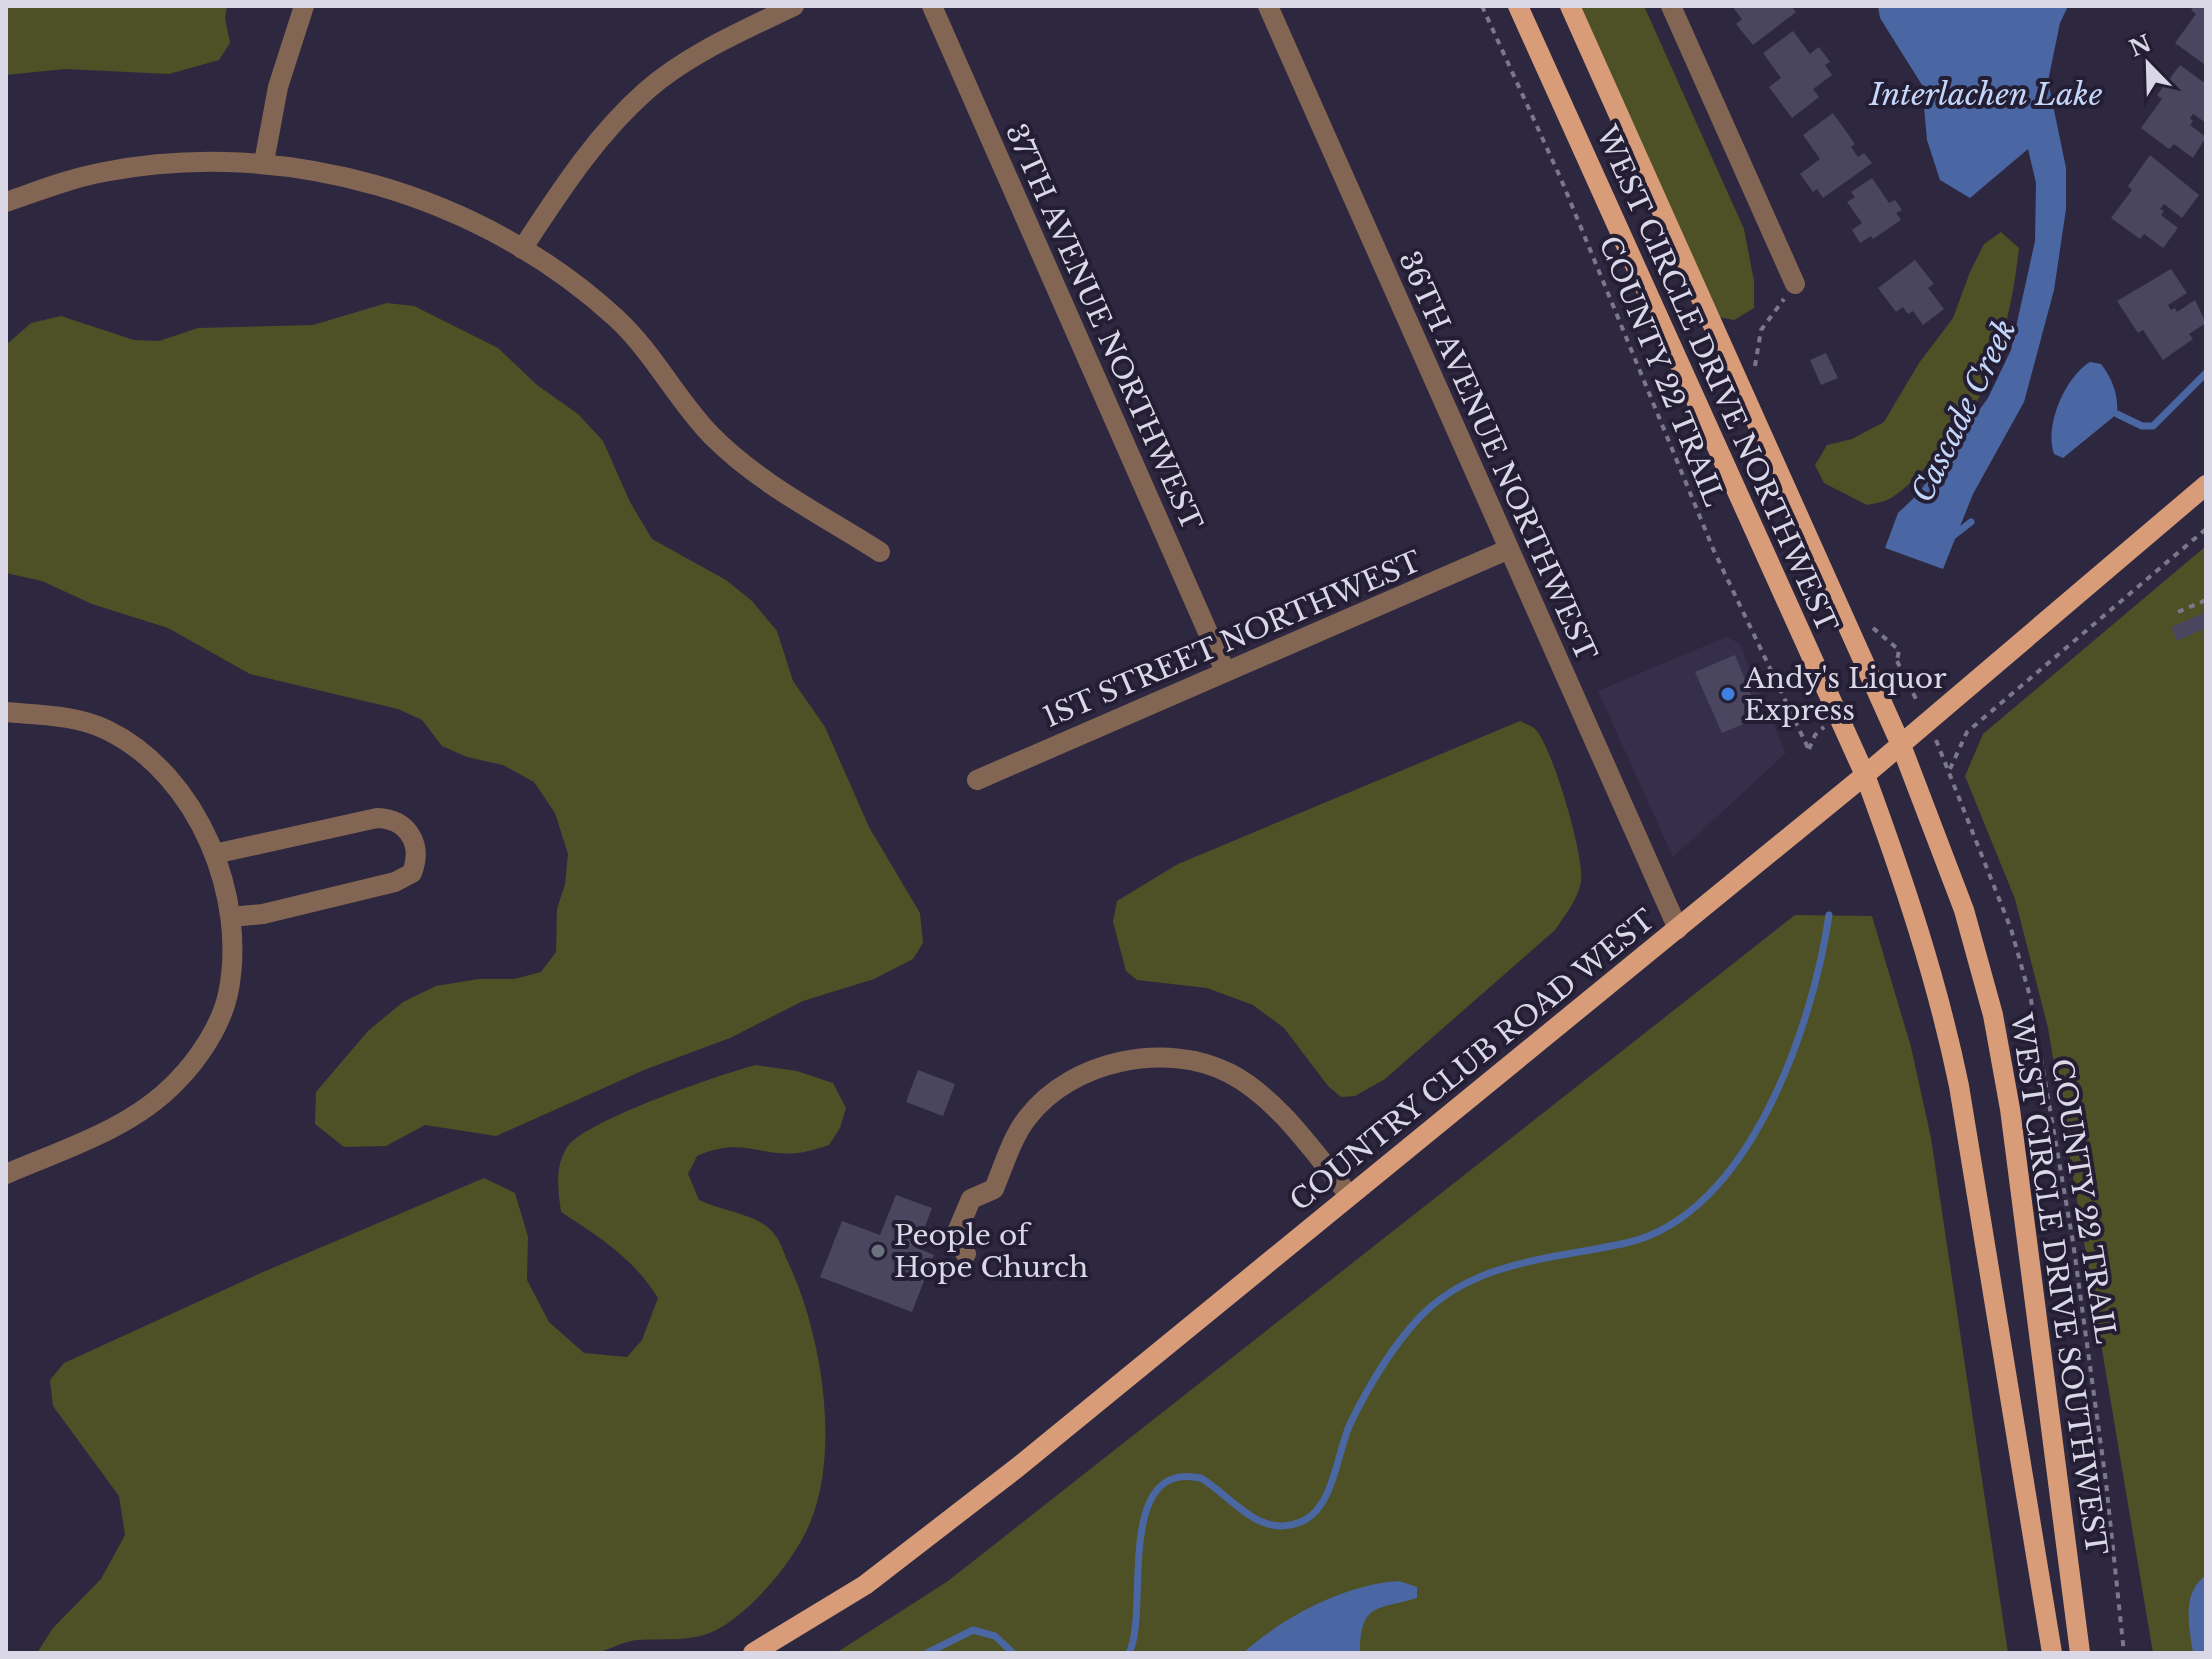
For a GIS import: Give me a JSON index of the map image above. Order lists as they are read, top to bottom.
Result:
{
  "streets": {
    "main road": ["WEST CIRCLE DRIVE NORTHWEST", "COUNTRY CLUB ROAD WEST", "WEST CIRCLE DRIVE SOUTHWEST"],
    "street": ["37TH AVENUE NORTHWEST", "36TH AVENUE NORTHWEST", "1ST STREET NORTHWEST"],
    "path": ["COUNTY 22 TRAIL"]
  },
  "crossings": [
    ["37TH AVENUE NORTHWEST", "1ST STREET NORTHWEST"],
    ["WEST CIRCLE DRIVE NORTHWEST", "COUNTRY CLUB ROAD WEST"],
    ["WEST CIRCLE DRIVE NORTHWEST", "WEST CIRCLE DRIVE SOUTHWEST"],
    ["36TH AVENUE NORTHWEST", "1ST STREET NORTHWEST"],
    ["36TH AVENUE NORTHWEST", "COUNTRY CLUB ROAD WEST"],
    ["COUNTRY CLUB ROAD WEST", "WEST CIRCLE DRIVE SOUTHWEST"]
  ],
  "water": ["Interlachen Lake", "Cascade Creek"],
  "places": ["Andy's Liquor Express", "People of Hope Church"],
  "north": "top left"
}
